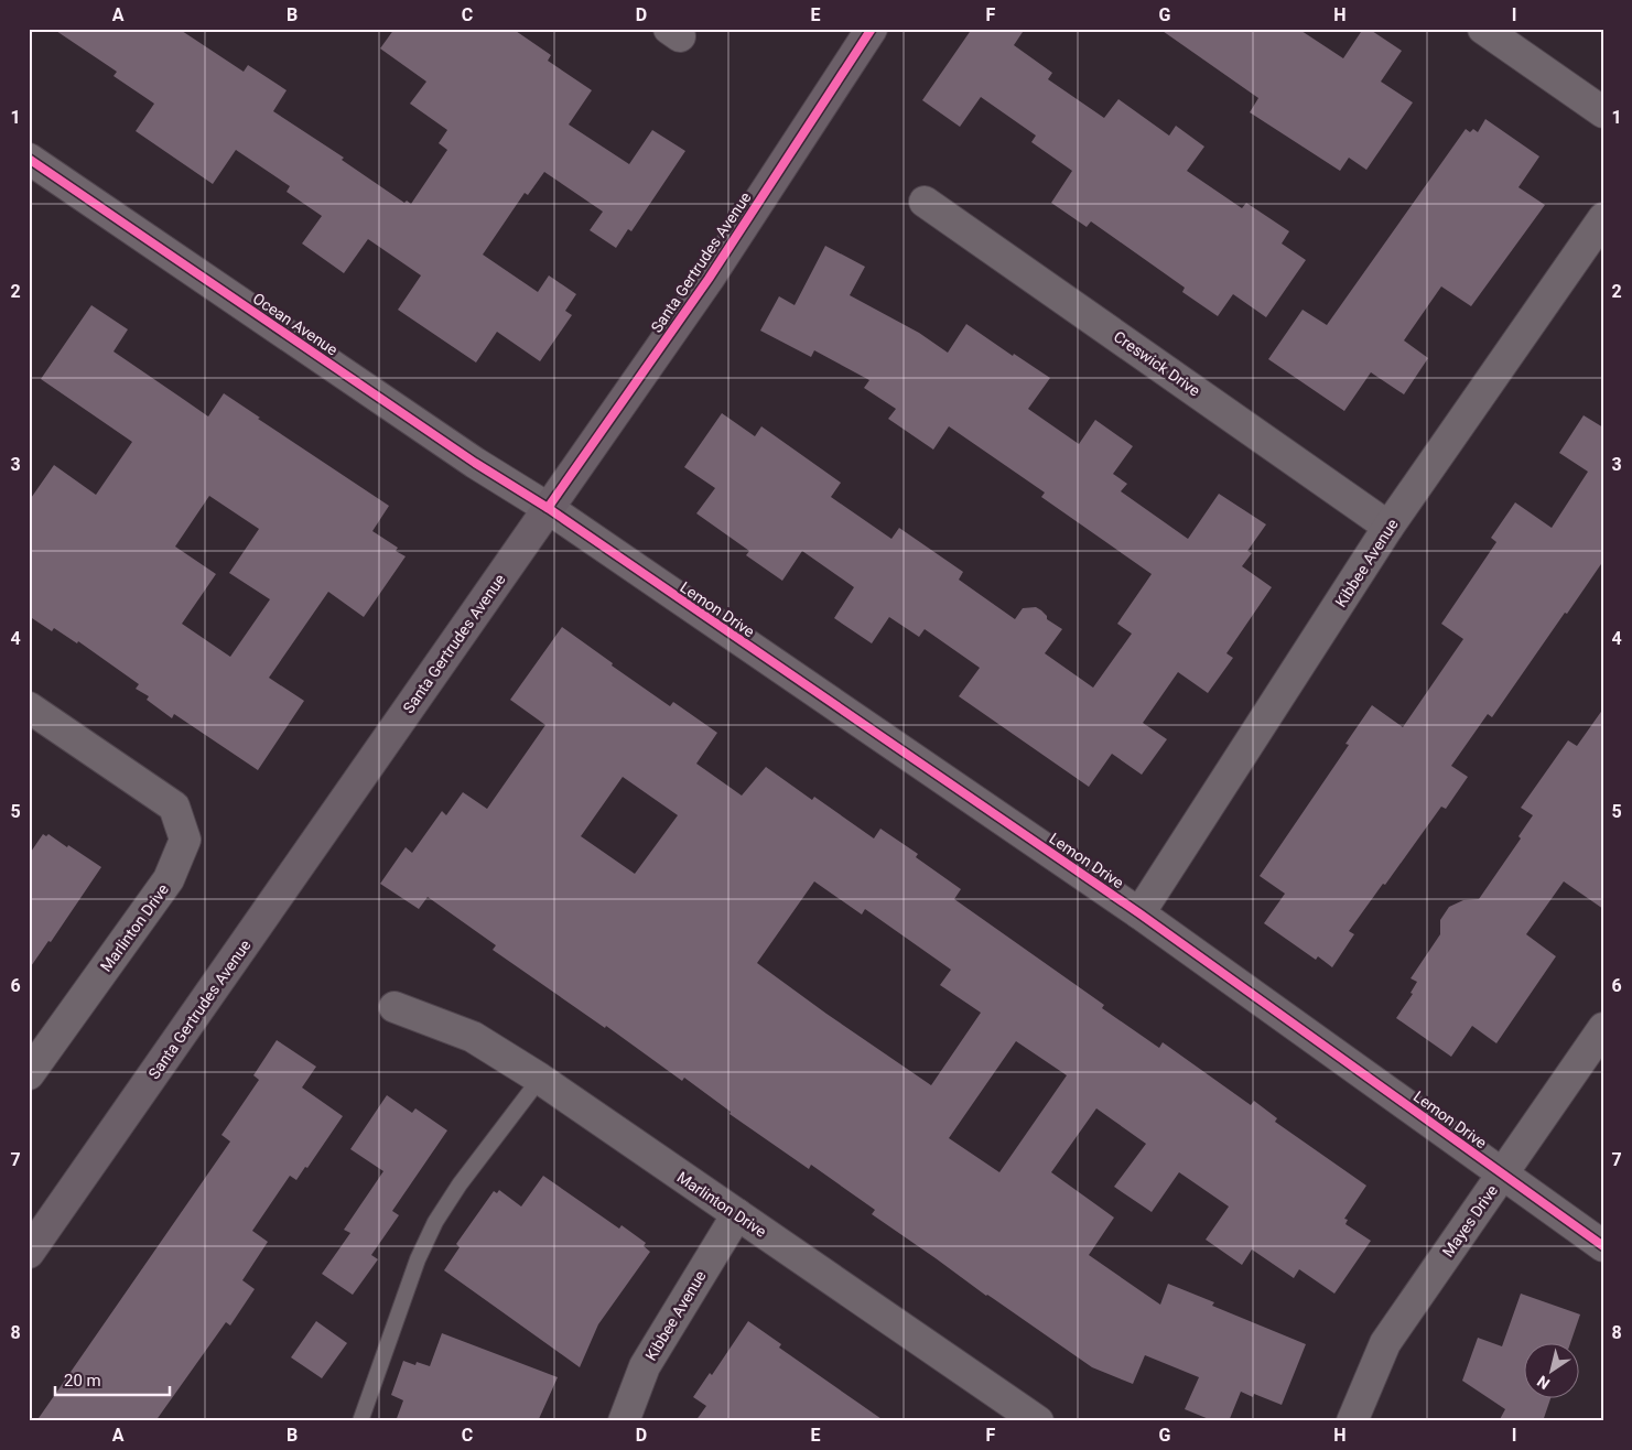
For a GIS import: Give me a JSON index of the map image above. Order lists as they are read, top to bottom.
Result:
{
  "streets": {
    "main road": ["Santa Gertrudes Avenue"],
    "street": [
      "Ocean Avenue",
      "Creswick Drive",
      "Kibbee Avenue",
      "Lemon Drive",
      "Marlinton Drive",
      "Mayes Drive"
    ]
  },
  "crossings": [
    ["Santa Gertrudes Avenue", "Ocean Avenue"],
    ["Santa Gertrudes Avenue", "Lemon Drive"],
    ["Ocean Avenue", "Lemon Drive"],
    ["Creswick Drive", "Kibbee Avenue"],
    ["Kibbee Avenue", "Lemon Drive"],
    ["Kibbee Avenue", "Marlinton Drive"],
    ["Lemon Drive", "Mayes Drive"]
  ],
  "scale_bar": "20 m",
  "north": "bottom left",
  "grid": {
    "columns": [
      "A",
      "B",
      "C",
      "D",
      "E",
      "F",
      "G",
      "H",
      "I"
    ],
    "rows": [
      "1",
      "2",
      "3",
      "4",
      "5",
      "6",
      "7",
      "8"
    ]
  }
}
